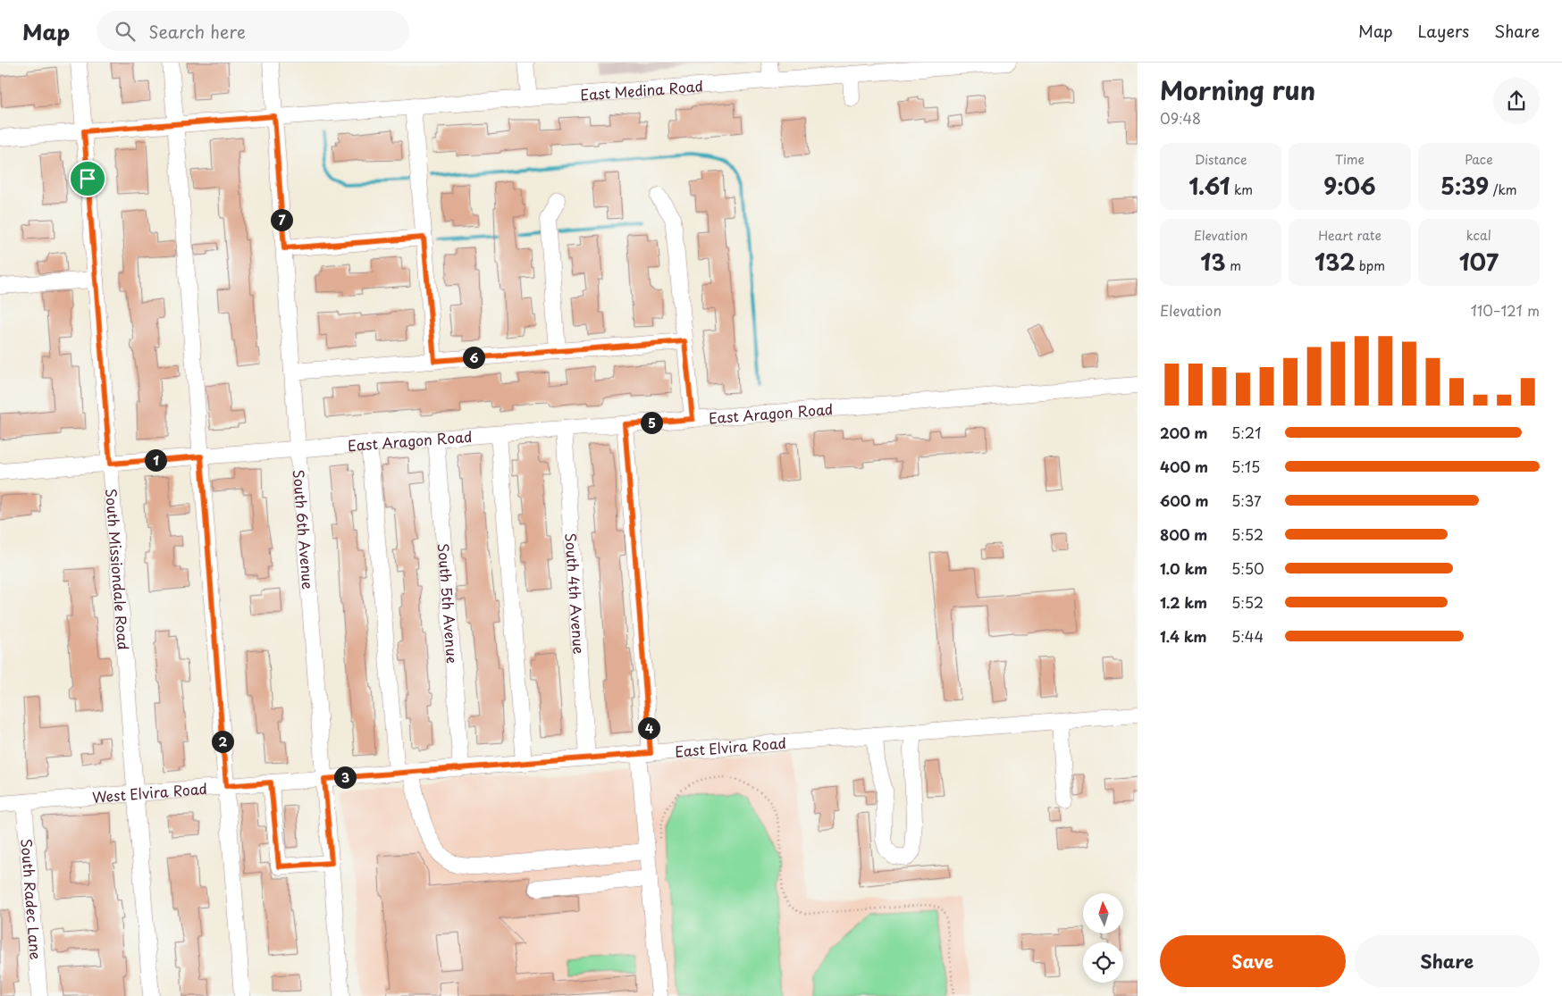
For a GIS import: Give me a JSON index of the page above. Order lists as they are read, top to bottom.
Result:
{
  "streets": {
    "street": [
      "East Medina Road",
      "East Aragon Road",
      "South 6th Avenue",
      "South Missiondale Road",
      "South 4th Avenue",
      "South 5th Avenue",
      "East Elvira Road",
      "West Elvira Road",
      "South Radec Lane"
    ]
  },
  "crossings": [
    ["East Medina Road", "South 6th Avenue"],
    ["East Medina Road", "South Missiondale Road"],
    ["East Aragon Road", "South 6th Avenue"],
    ["East Aragon Road", "South Missiondale Road"],
    ["East Aragon Road", "South 4th Avenue"],
    ["East Aragon Road", "South 5th Avenue"],
    ["South 6th Avenue", "East Elvira Road"],
    ["South 6th Avenue", "West Elvira Road"],
    ["South Missiondale Road", "West Elvira Road"],
    ["South 4th Avenue", "East Elvira Road"],
    ["South 5th Avenue", "East Elvira Road"],
    ["East Elvira Road", "West Elvira Road"],
    ["West Elvira Road", "South Radec Lane"]
  ],
  "north": "top",
  "page": {
    "header": "Map",
    "search": "Search here",
    "nav": ["Map", "Layers", "Share"],
    "heading": ["Morning run", "09:48"],
    "stats": [
      ["Distance", "1.61 km"],
      ["Time", "9:06"],
      ["Pace", "5:39 /km"],
      ["Elevation", "13 m"],
      ["Heart rate", "132 bpm"],
      ["kcal", "107"]
    ],
    "pins": [
      "7",
      "6",
      "5",
      "1",
      "4",
      "2",
      "3"
    ],
    "chart": ["Elevation", "110–121 m"],
    "list": [
      {
        "name": "200 m",
        "note": "5:21"
      },
      {
        "name": "400 m",
        "note": "5:15"
      },
      {
        "name": "600 m",
        "note": "5:37"
      },
      {
        "name": "800 m",
        "note": "5:52"
      },
      {
        "name": "1.0 km",
        "note": "5:50"
      },
      {
        "name": "1.2 km",
        "note": "5:52"
      },
      {
        "name": "1.4 km",
        "note": "5:44"
      }
    ],
    "buttons": ["Save", "Share"]
  }
}
